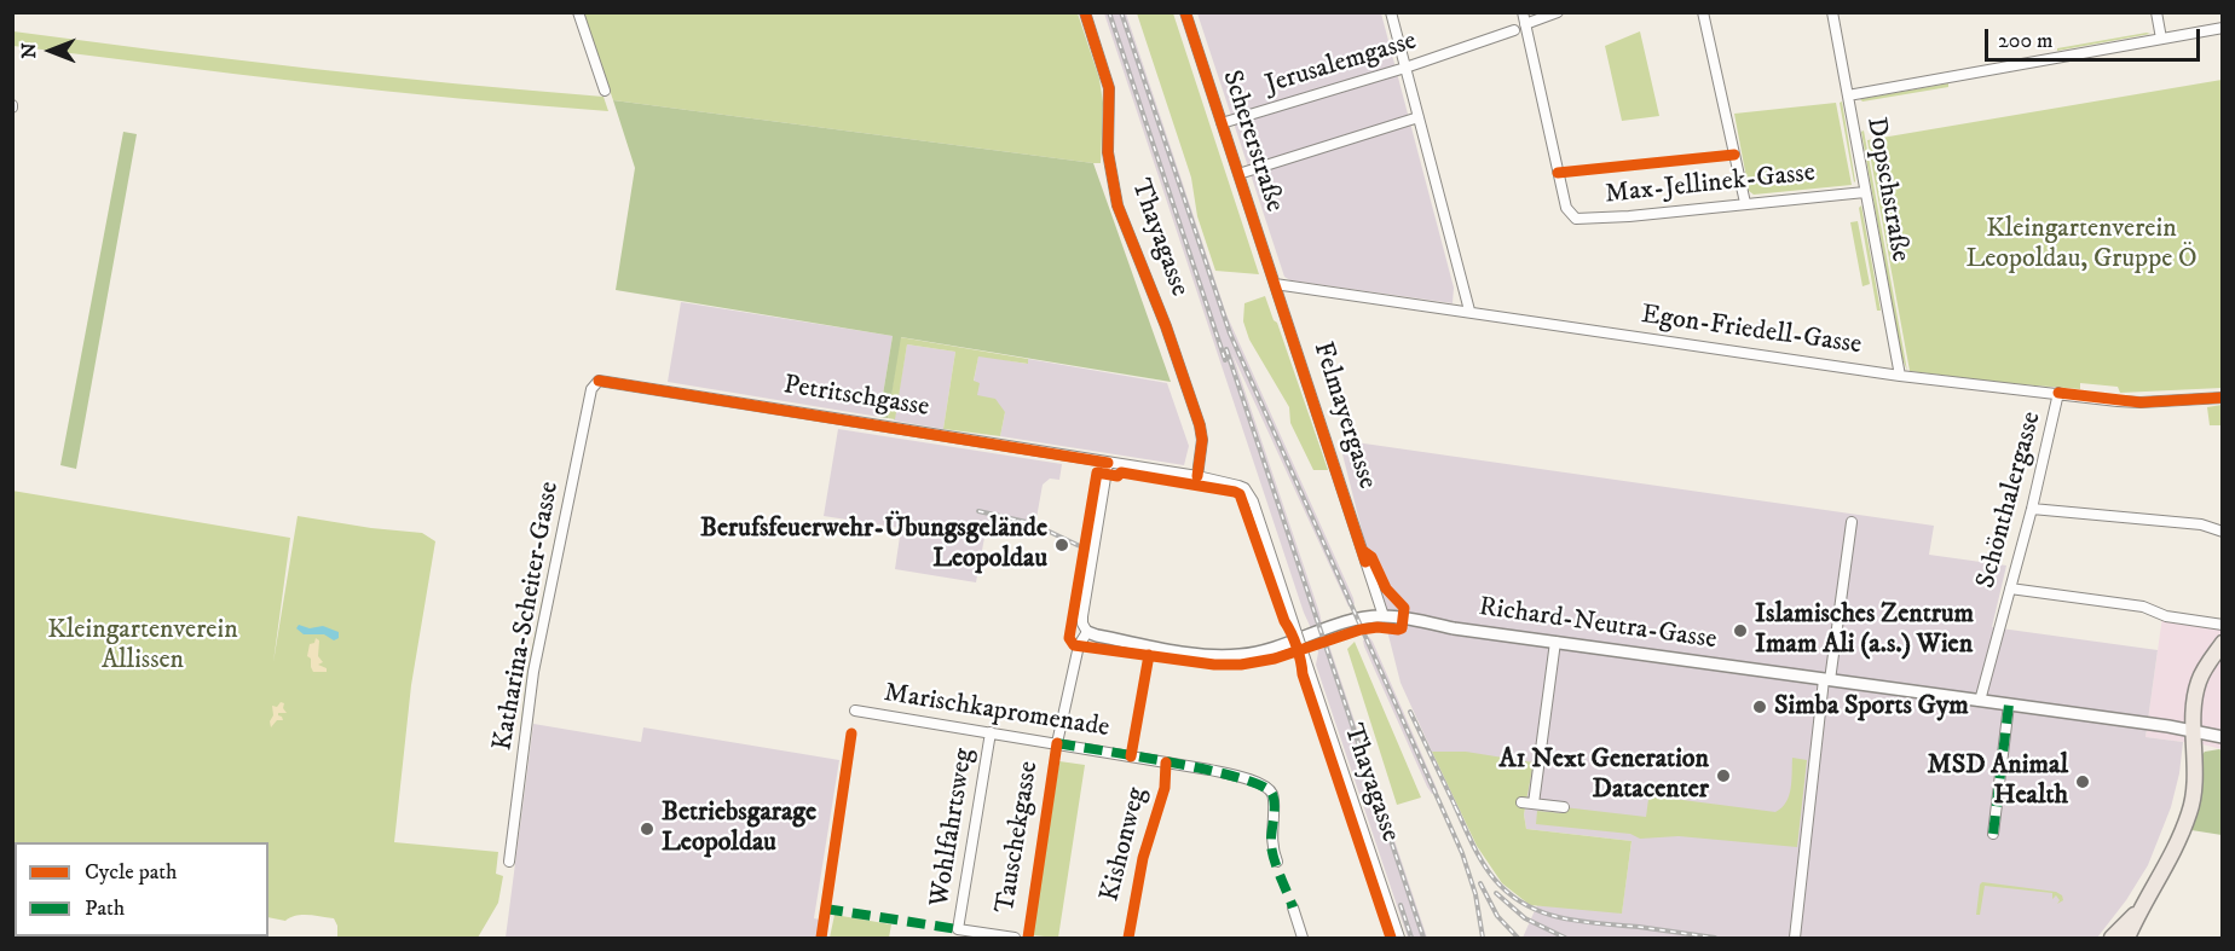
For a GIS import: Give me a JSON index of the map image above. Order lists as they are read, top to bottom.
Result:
{
  "streets": {
    "street": [
      "Jerusalemgasse",
      "Schererstraße",
      "Max-Jellinek-Gasse",
      "Dopschstraße",
      "Thayagasse",
      "Egon-Friedell-Gasse",
      "Petritschgasse",
      "Felmayergasse",
      "Schönthalergasse",
      "Katharina-Scheiter-Gasse",
      "Richard-Neutra-Gasse",
      "Marischkapromenade",
      "Wohlfahrtsweg",
      "Tauschekgasse"
    ],
    "cycle path": ["Kishonweg"]
  },
  "crossings": [
    ["Jerusalemgasse", "Schererstraße"],
    ["Schererstraße", "Egon-Friedell-Gasse"],
    ["Schererstraße", "Felmayergasse"],
    ["Max-Jellinek-Gasse", "Dopschstraße"],
    ["Dopschstraße", "Egon-Friedell-Gasse"],
    ["Thayagasse", "Petritschgasse"],
    ["Egon-Friedell-Gasse", "Felmayergasse"],
    ["Egon-Friedell-Gasse", "Schönthalergasse"],
    ["Petritschgasse", "Katharina-Scheiter-Gasse"],
    ["Petritschgasse", "Tauschekgasse"],
    ["Felmayergasse", "Richard-Neutra-Gasse"],
    ["Schönthalergasse", "Richard-Neutra-Gasse"],
    ["Richard-Neutra-Gasse", "Tauschekgasse"],
    ["Marischkapromenade", "Wohlfahrtsweg"],
    ["Marischkapromenade", "Tauschekgasse"]
  ],
  "parks": ["Kleingartenverein Leopoldau, Gruppe Ö", "Kleingartenverein Allissen"],
  "places": [
    "Berufsfeuerwehr-Übungsgelände Leopoldau",
    "Islamisches Zentrum Imam Ali (a.s.) Wien",
    "Simba Sports Gym",
    "A1 Next Generation Datacenter",
    "MSD Animal Health",
    "Betriebsgarage Leopoldau"
  ],
  "legend": ["Cycle path", "Path"],
  "scale_bar": "200 m",
  "north": "left"
}
